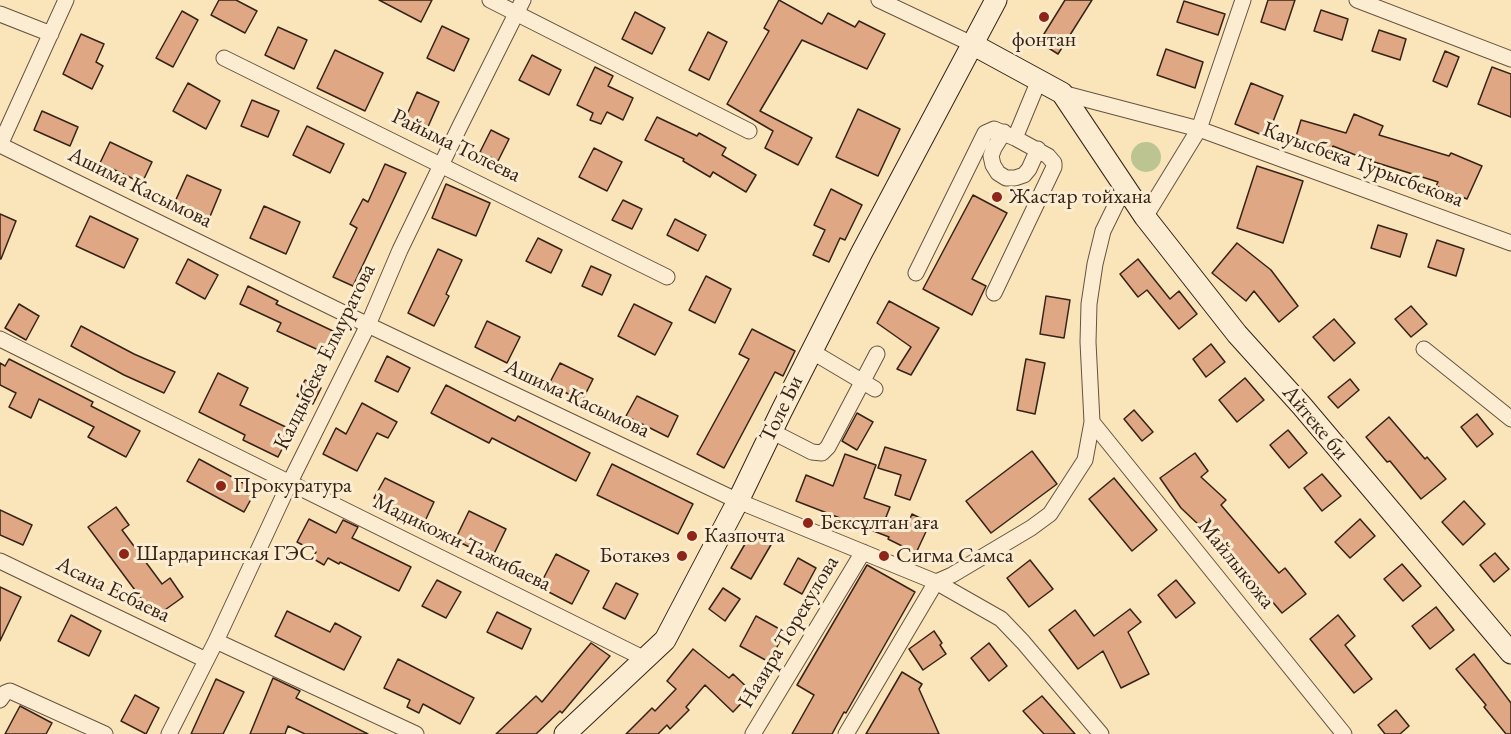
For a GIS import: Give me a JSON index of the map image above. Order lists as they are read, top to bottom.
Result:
{
  "streets": {
    "street": [
      "Райыма Толеева",
      "Кауысбека Турысбекова",
      "Ашима Касымова",
      "Калдыбека Елмуратова",
      "Толе Би",
      "Айтеке би",
      "Мадикожи Тажибаева",
      "Майлыкожа",
      "Асана Есбаева",
      "Назира Торекулова"
    ]
  },
  "crossings": [
    ["Райыма Толеева", "Калдыбека Елмуратова"],
    ["Кауысбека Турысбекова", "Айтеке би"],
    ["Ашима Касымова", "Калдыбека Елмуратова"],
    ["Ашима Касымова", "Толе Би"],
    ["Ашима Касымова", "Назира Торекулова"],
    ["Калдыбека Елмуратова", "Мадикожи Тажибаева"],
    ["Калдыбека Елмуратова", "Асана Есбаева"],
    ["Толе Би", "Мадикожи Тажибаева"]
  ],
  "places": [
    "фонтан",
    "Жастар тойхана",
    "Прокуратура",
    "Бексұлтан аға",
    "Казпочта",
    "Шардаринская ГЭС",
    "Ботакөз",
    "Сигма Самса"
  ]
}
